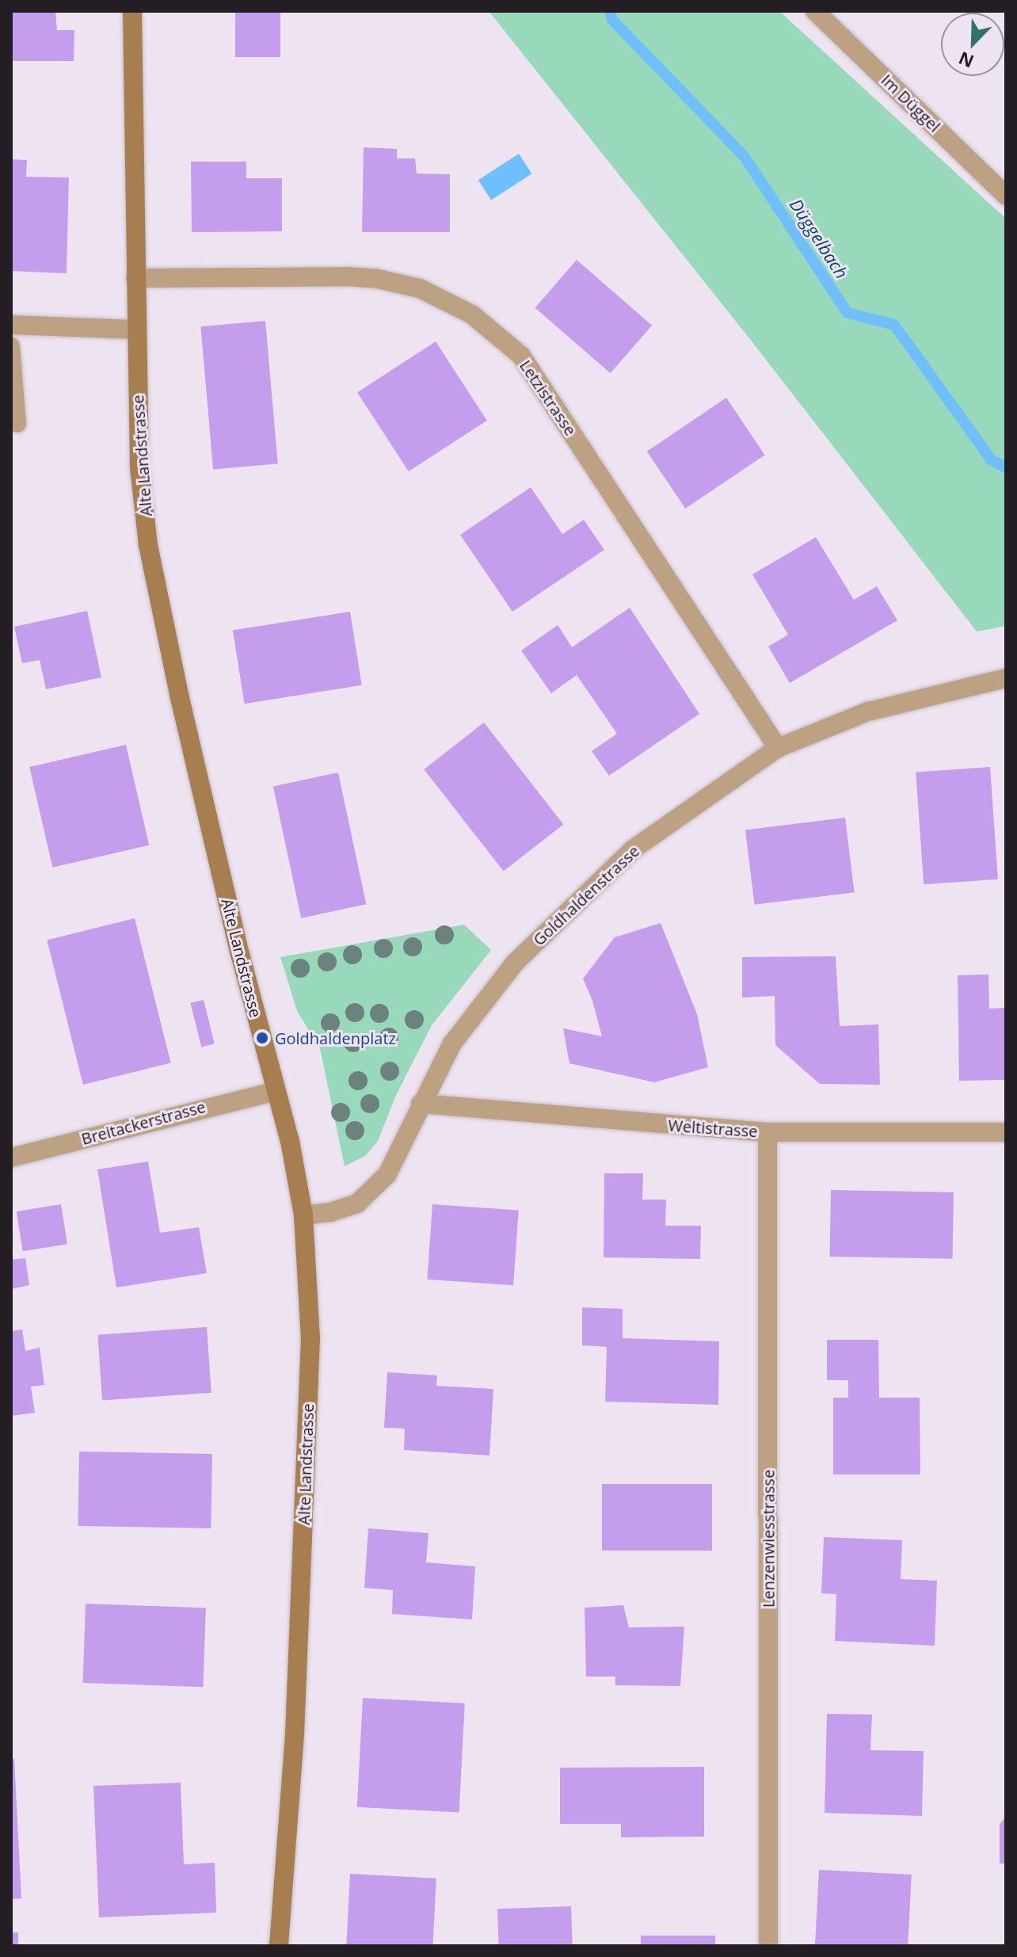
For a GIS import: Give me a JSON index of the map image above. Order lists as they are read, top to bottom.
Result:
{
  "streets": {
    "main road": ["Alte Landstrasse"],
    "street": [
      "Im Düggel",
      "Letzistrasse",
      "Goldhaldenstrasse",
      "Breitackerstrasse",
      "Weltistrasse",
      "Lenzenwiesstrasse"
    ]
  },
  "crossings": [
    ["Letzistrasse", "Alte Landstrasse"],
    ["Letzistrasse", "Goldhaldenstrasse"],
    ["Alte Landstrasse", "Goldhaldenstrasse"],
    ["Alte Landstrasse", "Breitackerstrasse"],
    ["Goldhaldenstrasse", "Weltistrasse"],
    ["Weltistrasse", "Lenzenwiesstrasse"]
  ],
  "water": ["Düggelbach"],
  "places": ["Goldhaldenplatz"],
  "north": "bottom left"
}
